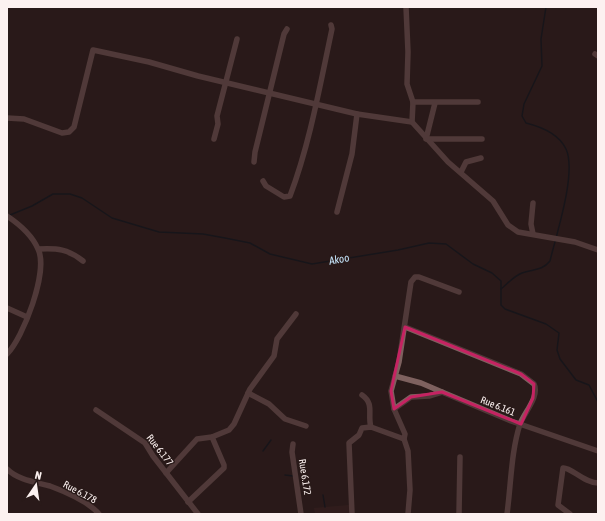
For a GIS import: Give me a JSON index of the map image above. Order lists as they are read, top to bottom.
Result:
{
  "streets": {
    "street": [
      "Rue 6.161",
      "Rue 6.177",
      "Rue 6.172",
      "Rue 6.178"
    ]
  },
  "water": ["Akoo"],
  "north": "top"
}
